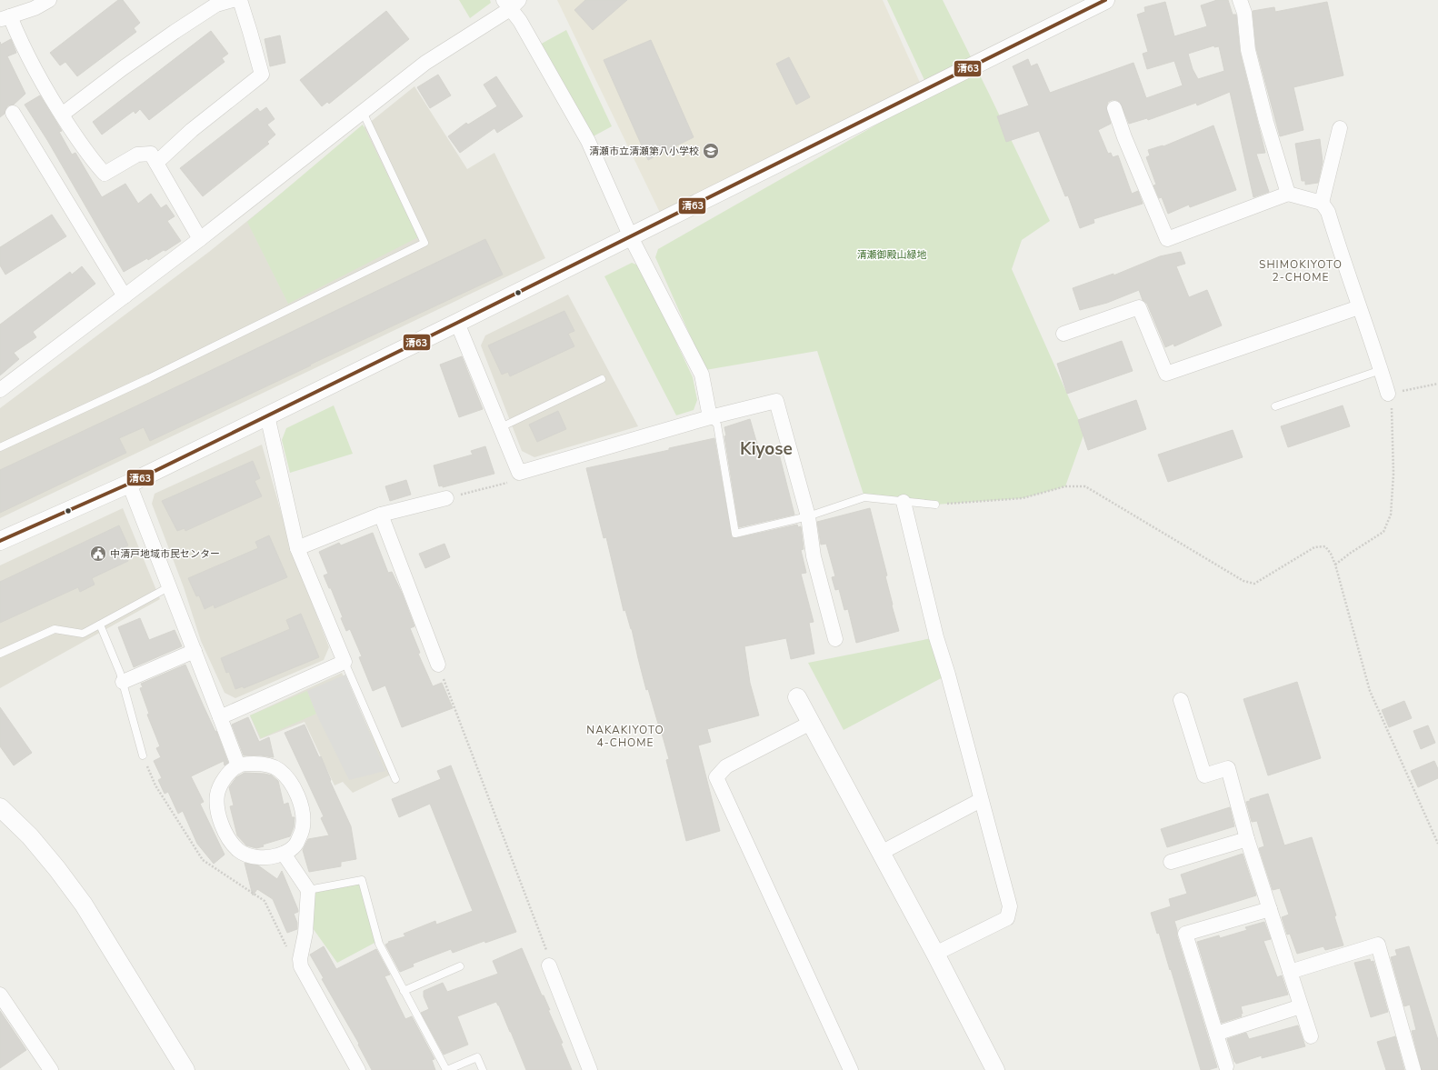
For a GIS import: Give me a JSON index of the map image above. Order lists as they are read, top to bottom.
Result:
{
  "districts": ["SHIMOKIYOTO 2-CHOME", "Kiyose", "NAKAKIYOTO 4-CHOME"],
  "parks": ["清瀬御殿山緑地"],
  "places": {
    "school or university": ["清瀬市立清瀬第八小学校"],
    "public building": ["中清戸地域市民センター"]
  },
  "lines": ["transit line 清63"]
}
